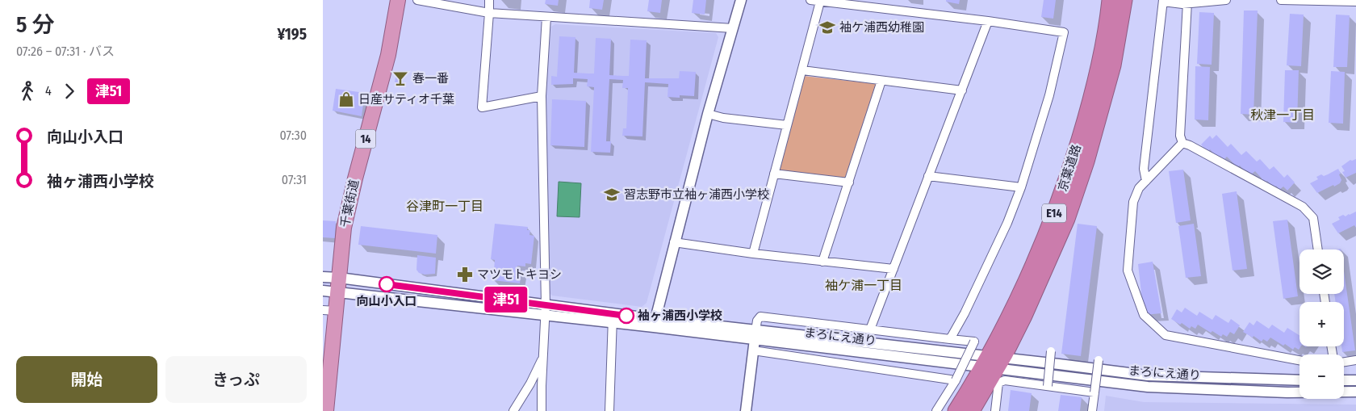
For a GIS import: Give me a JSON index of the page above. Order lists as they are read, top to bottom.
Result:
{
  "streets": {
    "highway": [
      "14",
      "京葉道路",
      "千葉街道",
      "E14"
    ],
    "street": ["まろにえ通り"]
  },
  "crossings": [
    ["京葉道路", "まろにえ通り"],
    ["千葉街道", "まろにえ通り"]
  ],
  "districts": ["秋津一丁目", "谷津町一丁目", "袖ケ浦一丁目"],
  "places": {
    "school or university": ["袖ケ浦西幼稚園", "習志野市立袖ヶ浦西小学校"],
    "bar": ["春一番"],
    "shop": ["日産サティオ千葉"],
    "pharmacy": ["マツモトキヨシ"],
    "other": ["向山小入口", "袖ヶ浦西小学校"]
  },
  "lines": ["bus line 津51"],
  "page": {
    "heading": ["5 分", "07:26 – 07:31 · バス", "¥195"],
    "on_map": "津51",
    "legs": ["4", "津51"],
    "list": [
      {
        "name": "向山小入口",
        "value": "07:30"
      },
      {
        "name": "袖ヶ浦西小学校",
        "value": "07:31"
      }
    ],
    "map_buttons": ["+", "−"],
    "buttons": ["開始", "きっぷ"]
  }
}
